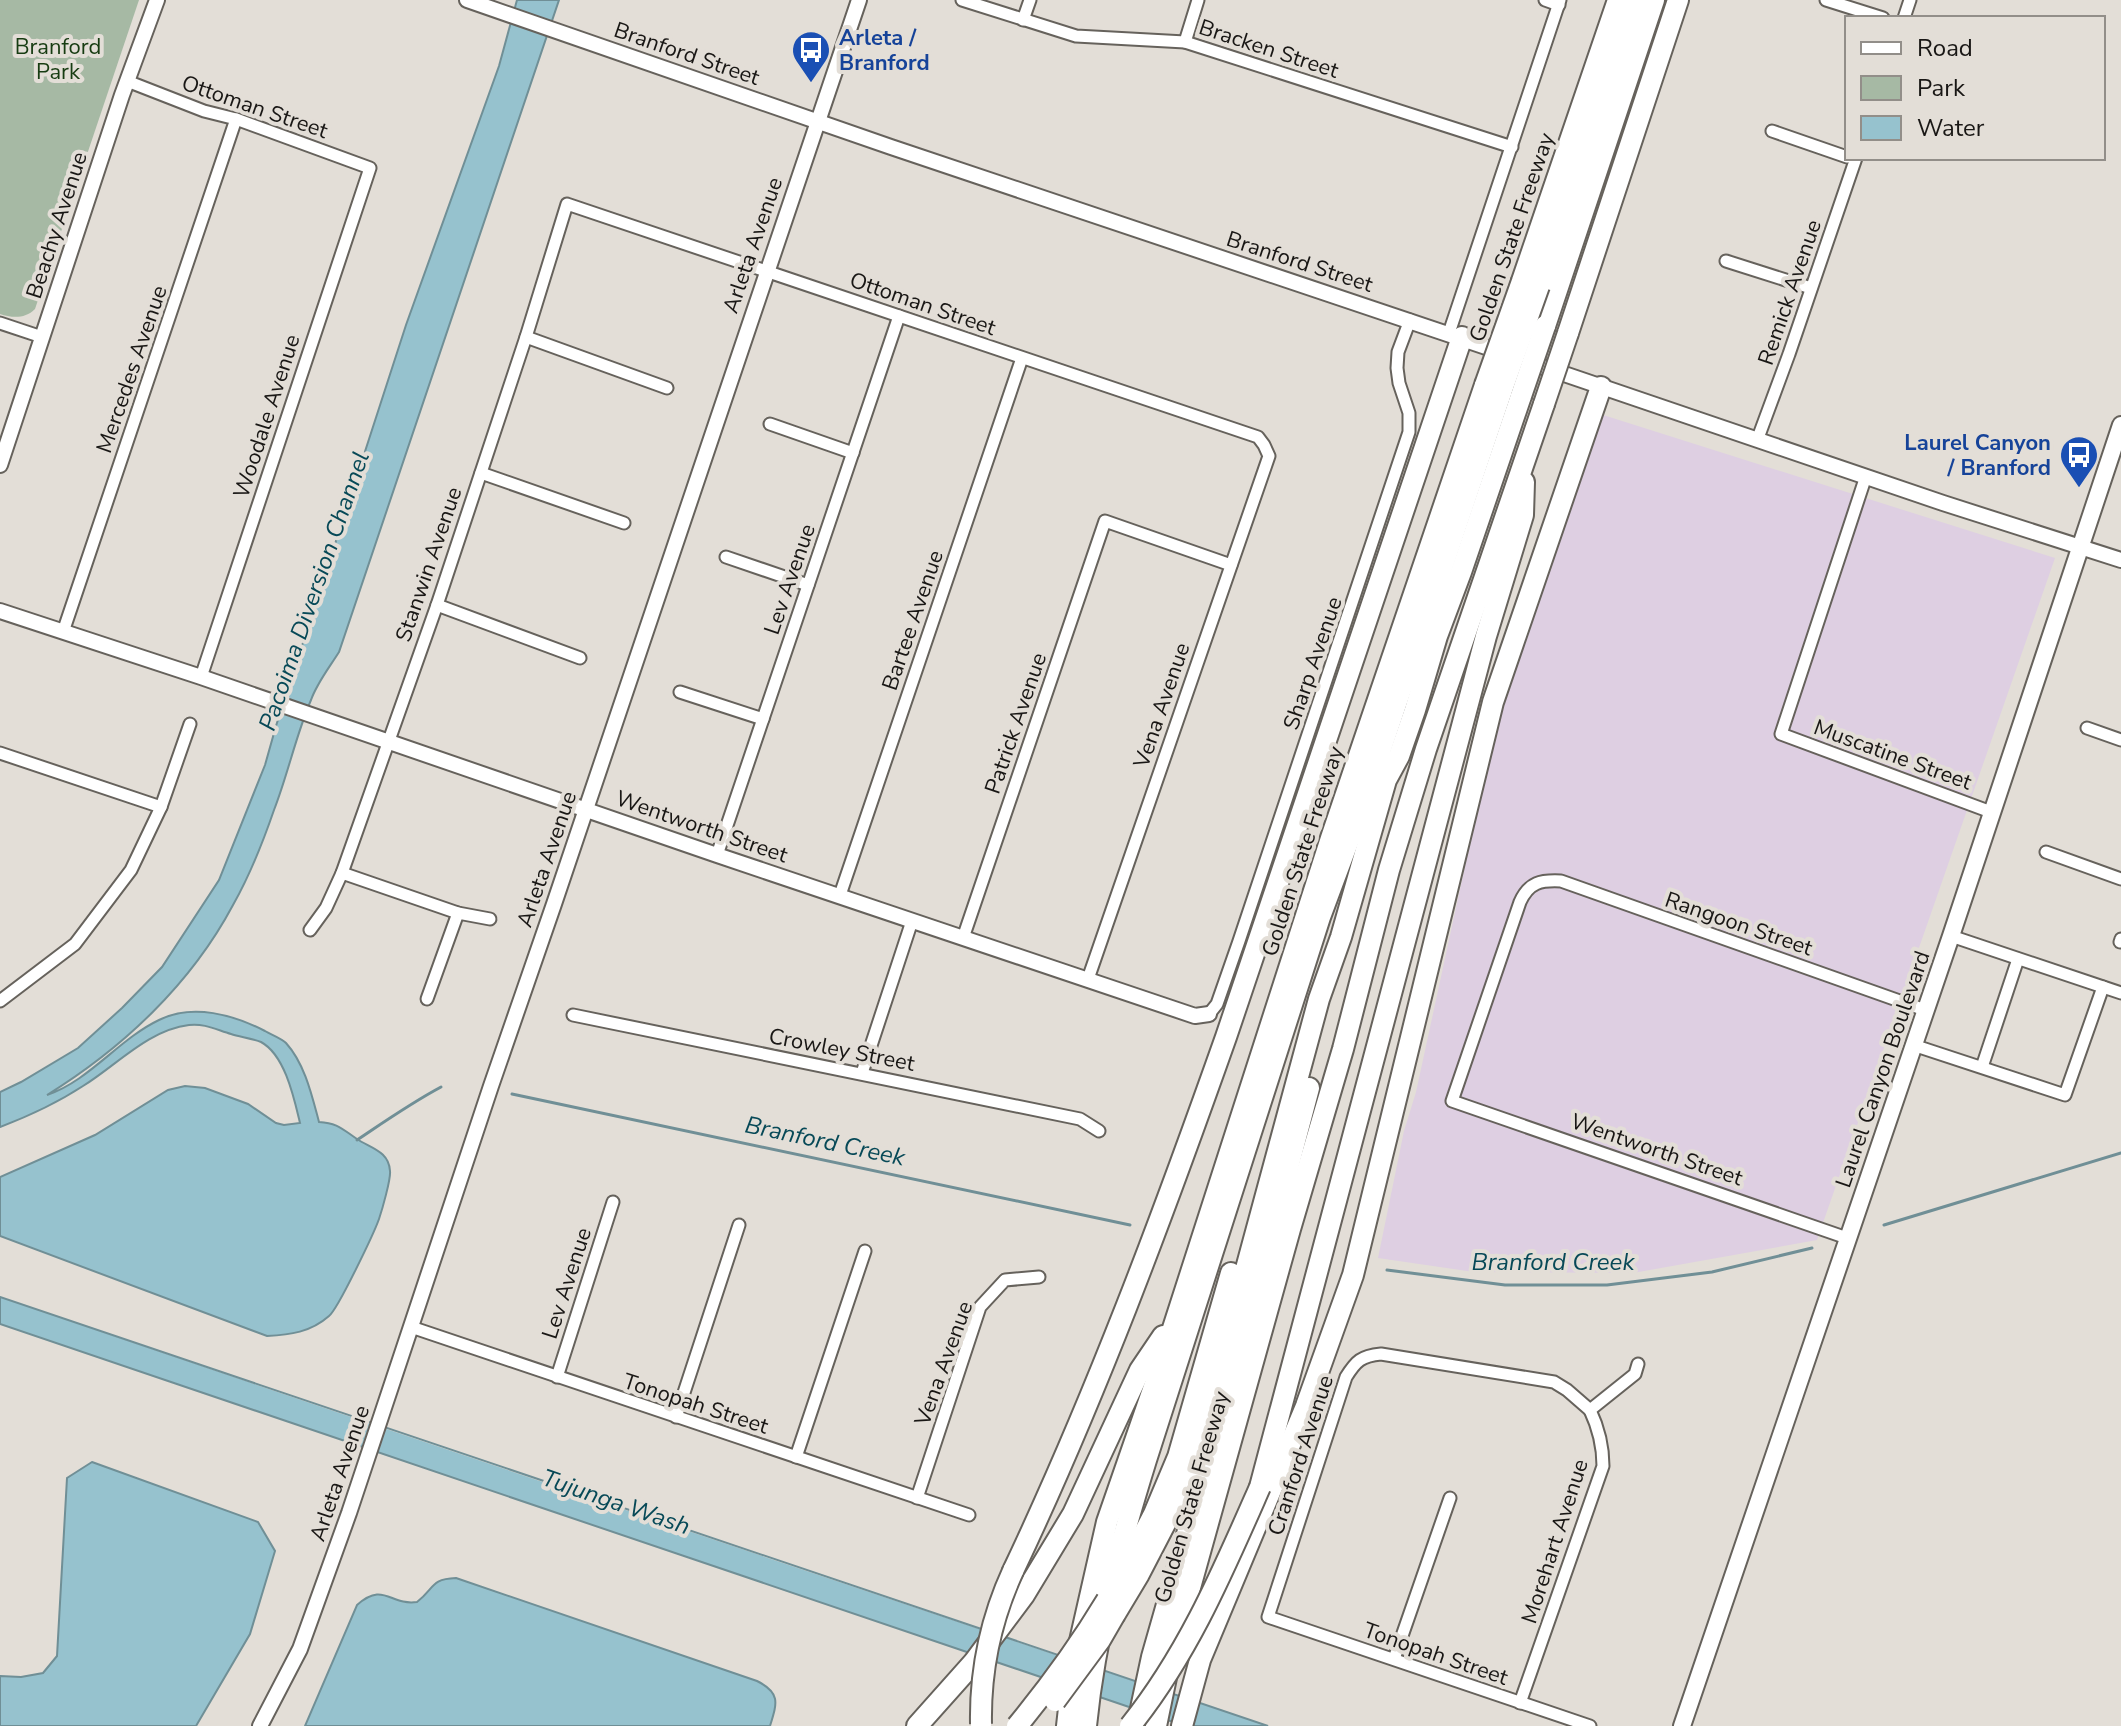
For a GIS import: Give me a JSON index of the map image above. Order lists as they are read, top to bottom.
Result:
{
  "streets": {
    "highway": ["Golden State Freeway"],
    "main road": [
      "Branford Street",
      "Beachy Avenue",
      "Arleta Avenue",
      "Wentworth Street",
      "Laurel Canyon Boulevard"
    ],
    "street": [
      "Bracken Street",
      "Ottoman Street",
      "Remick Avenue",
      "Mercedes Avenue",
      "Woodale Avenue",
      "Stanwin Avenue",
      "Lev Avenue",
      "Bartee Avenue",
      "Sharp Avenue",
      "Vena Avenue",
      "Patrick Avenue",
      "Muscatine Street",
      "Rangoon Street",
      "Crowley Street",
      "Tonopah Street",
      "Cranford Avenue",
      "Morehart Avenue"
    ]
  },
  "crossings": [
    ["Branford Street", "Arleta Avenue"],
    ["Branford Street", "Remick Avenue"],
    ["Branford Street", "Sharp Avenue"],
    ["Branford Street", "Muscatine Street"],
    ["Branford Street", "Laurel Canyon Boulevard"],
    ["Ottoman Street", "Beachy Avenue"],
    ["Ottoman Street", "Arleta Avenue"],
    ["Ottoman Street", "Mercedes Avenue"],
    ["Ottoman Street", "Woodale Avenue"],
    ["Ottoman Street", "Stanwin Avenue"],
    ["Ottoman Street", "Lev Avenue"],
    ["Ottoman Street", "Bartee Avenue"],
    ["Ottoman Street", "Vena Avenue"],
    ["Arleta Avenue", "Wentworth Street"],
    ["Arleta Avenue", "Tonopah Street"],
    ["Mercedes Avenue", "Wentworth Street"],
    ["Woodale Avenue", "Wentworth Street"],
    ["Stanwin Avenue", "Wentworth Street"],
    ["Lev Avenue", "Wentworth Street"],
    ["Lev Avenue", "Tonopah Street"],
    ["Bartee Avenue", "Wentworth Street"],
    ["Sharp Avenue", "Wentworth Street"],
    ["Vena Avenue", "Patrick Avenue"],
    ["Vena Avenue", "Wentworth Street"],
    ["Vena Avenue", "Tonopah Street"],
    ["Patrick Avenue", "Wentworth Street"],
    ["Muscatine Street", "Laurel Canyon Boulevard"],
    ["Wentworth Street", "Rangoon Street"],
    ["Wentworth Street", "Laurel Canyon Boulevard"],
    ["Rangoon Street", "Laurel Canyon Boulevard"],
    ["Tonopah Street", "Cranford Avenue"],
    ["Tonopah Street", "Morehart Avenue"],
    ["Cranford Avenue", "Morehart Avenue"]
  ],
  "water": ["Pacoima Diversion Channel", "Branford Creek", "Tujunga Wash"],
  "parks": ["Branford Park"],
  "places": {
    "bus stop": ["Arleta / Branford", "Laurel Canyon / Branford"]
  },
  "legend": ["Road", "Park", "Water"]
}
